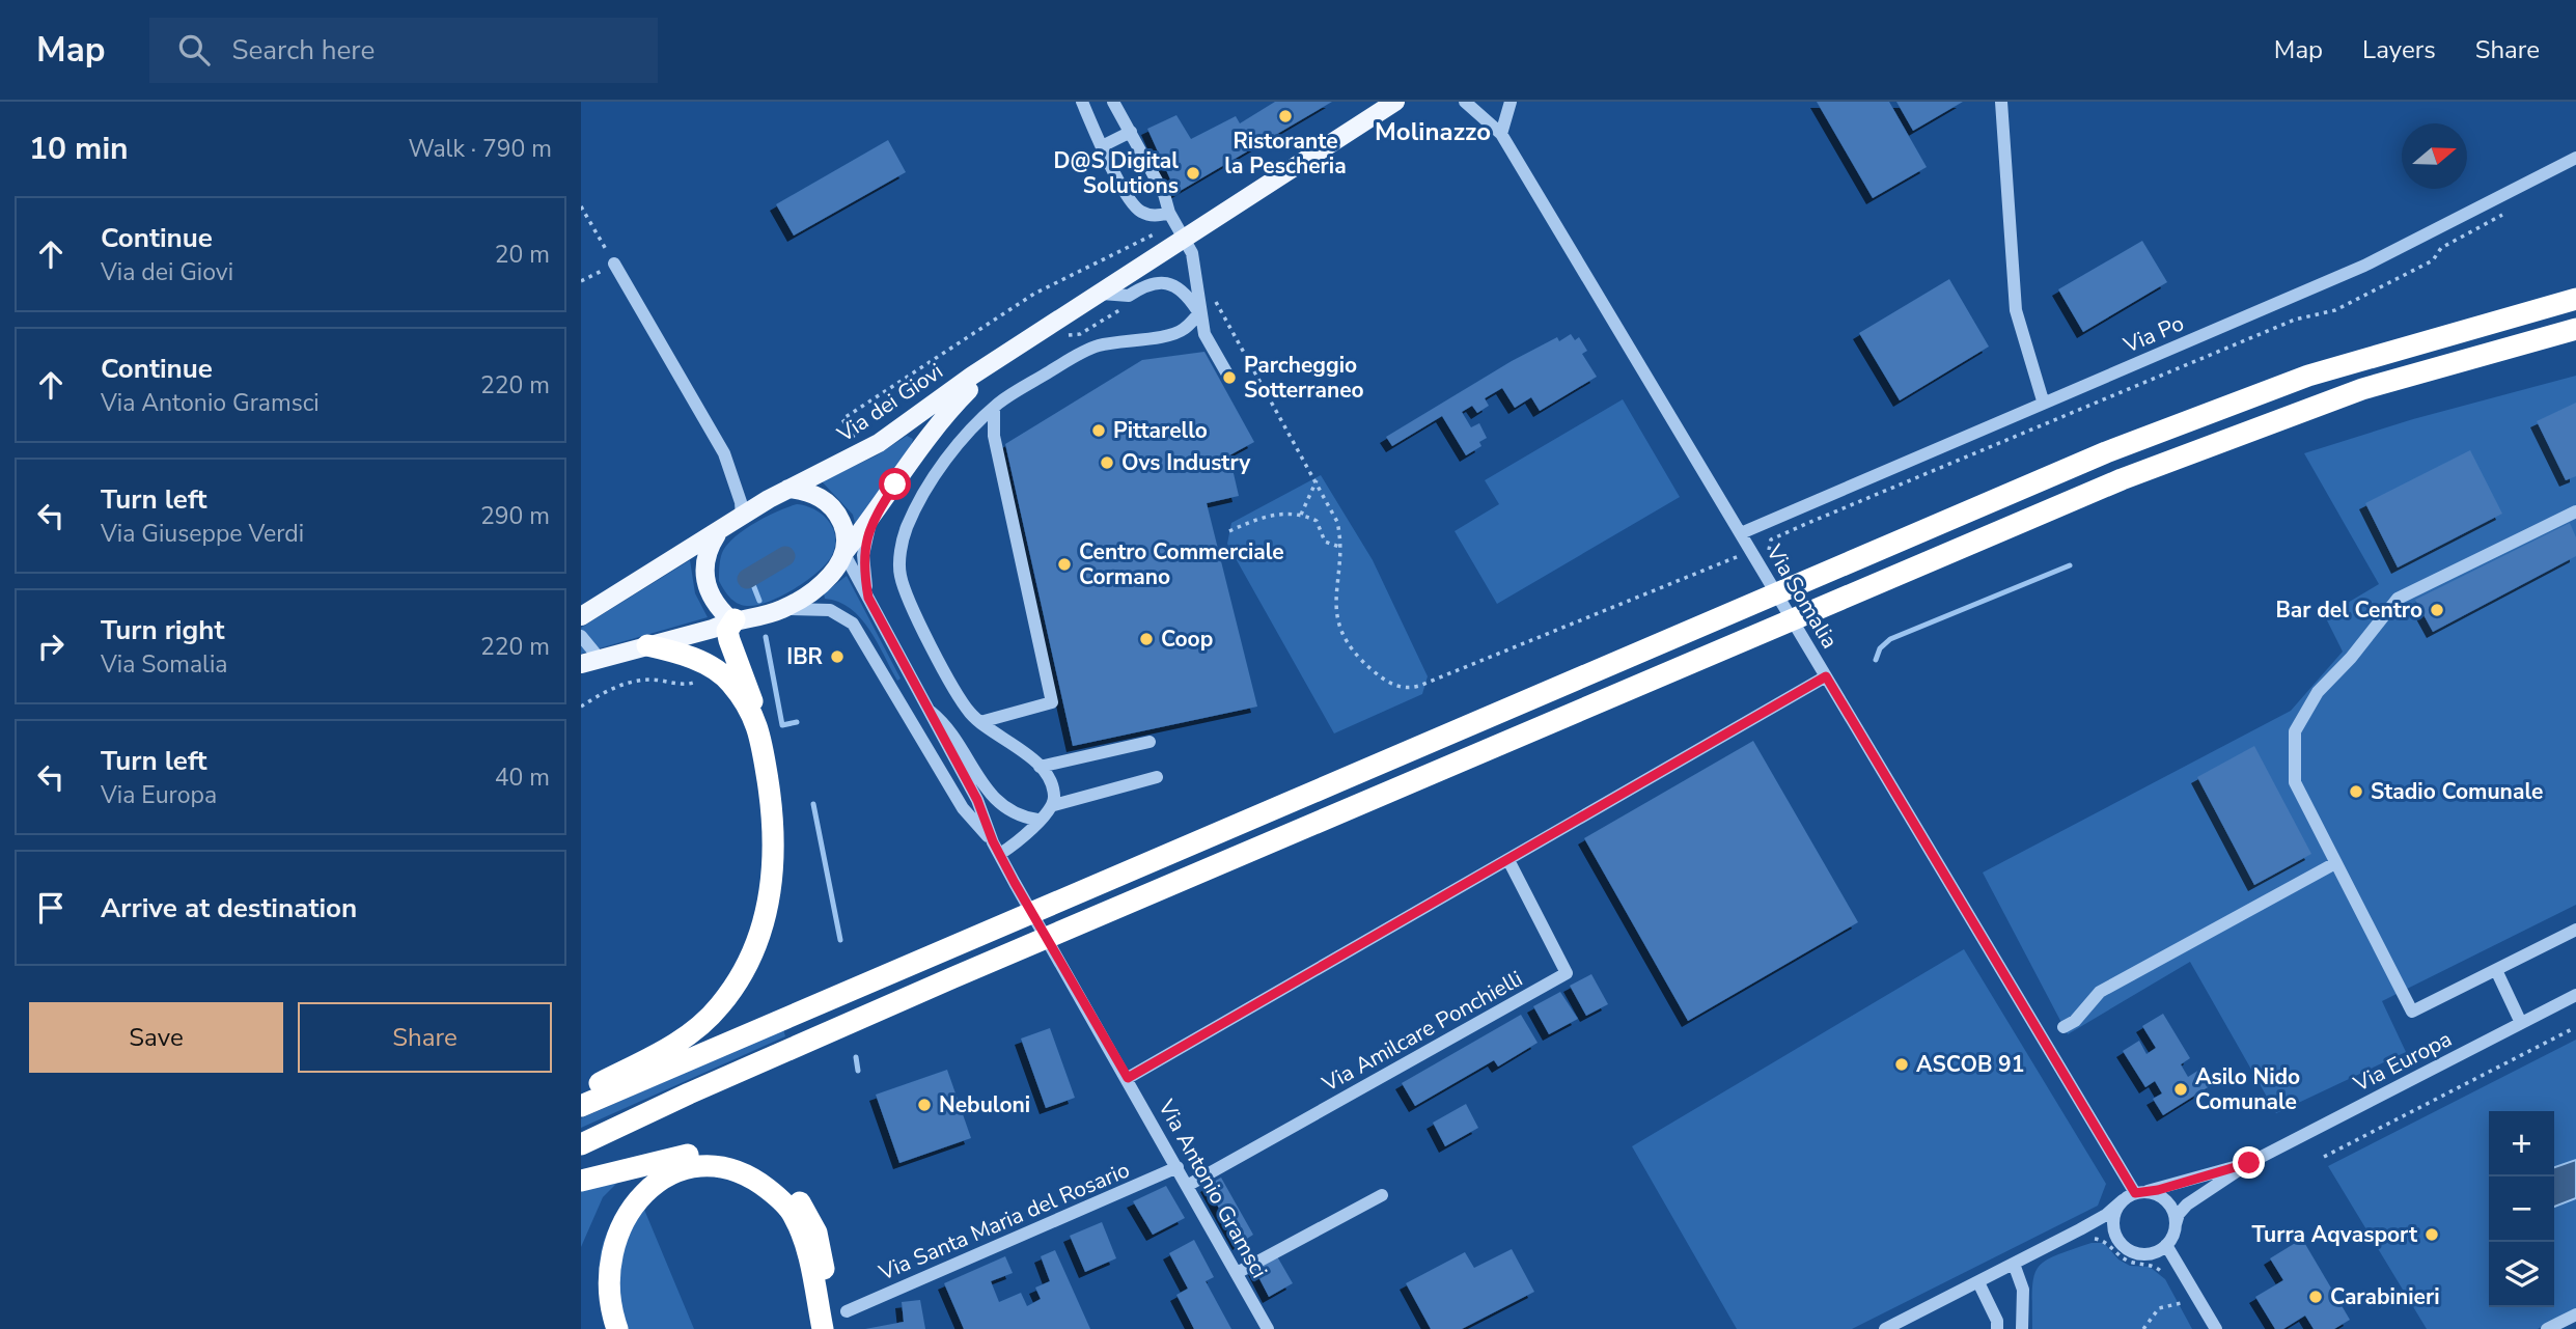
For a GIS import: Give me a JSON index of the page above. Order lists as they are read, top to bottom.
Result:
{
  "streets": {
    "main road": ["Via dei Giovi"],
    "street": [
      "Via Po",
      "Via Somalia",
      "Via Amilcare Ponchielli",
      "Via Europa",
      "Via Antonio Gramsci",
      "Via Santa Maria del Rosario"
    ]
  },
  "crossings": [
    ["Via Po", "Via Somalia"],
    ["Via dei Giovi", "Via Antonio Gramsci"],
    ["Via Somalia", "Via Europa"],
    ["Via Amilcare Ponchielli", "Via Antonio Gramsci"],
    ["Via Antonio Gramsci", "Via Santa Maria del Rosario"]
  ],
  "districts": ["Molinazzo"],
  "places": [
    "Ristorante la Pescheria",
    "D@S Digital Solutions",
    "Parcheggio Sotterraneo",
    "Pittarello",
    "Ovs Industry",
    "Centro Commerciale Cormano",
    "Bar del Centro",
    "Coop",
    "IBR",
    "Stadio Comunale",
    "ASCOB 91",
    "Asilo Nido Comunale",
    "Nebuloni",
    "Turra Aqvasport",
    "Carabinieri"
  ],
  "north": "right",
  "page": {
    "header": "Map",
    "search": "Search here",
    "nav": ["Map", "Layers", "Share"],
    "heading": ["10 min", "Walk · 790 m"],
    "list": [
      ["Continue", "Via dei Giovi", "20 m"],
      ["Continue", "Via Antonio Gramsci", "220 m"],
      ["Turn left", "Via Giuseppe Verdi", "290 m"],
      ["Turn right", "Via Somalia", "220 m"],
      ["Turn left", "Via Europa", "40 m"],
      "Arrive at destination"
    ],
    "buttons": ["Save", "Share"],
    "map_buttons": ["+", "−"]
  }
}
